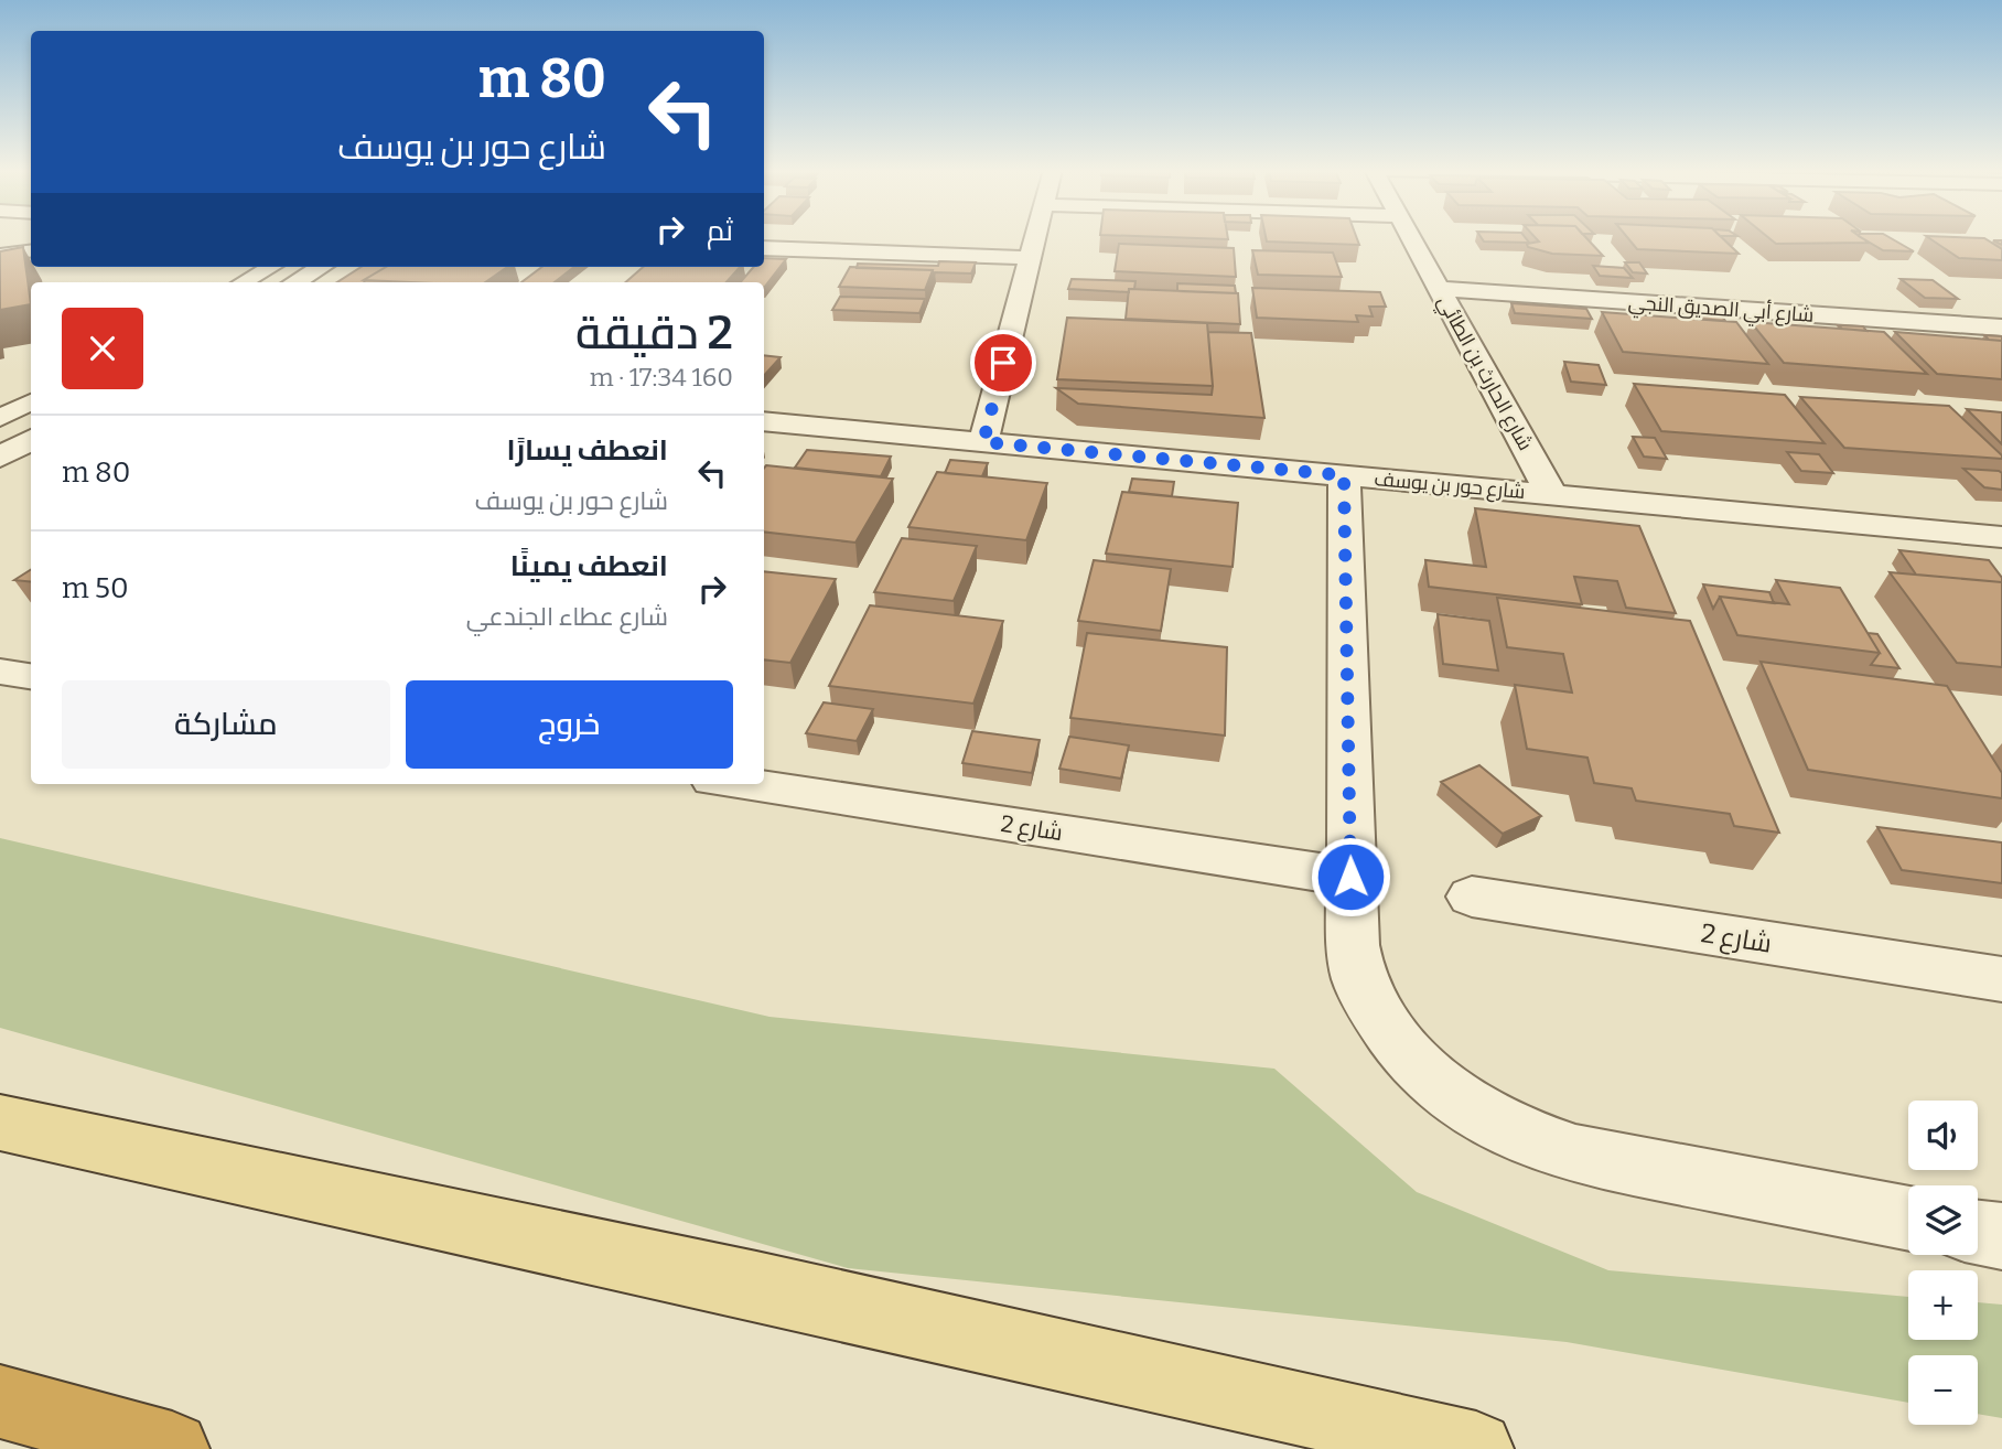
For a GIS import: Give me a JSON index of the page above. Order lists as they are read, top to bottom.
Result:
{
  "streets": {
    "street": [
      "شارع أبي الصديق النجي",
      "شارع الحارث بن الطائي",
      "شارع حور بن يوسف",
      "شارع 2"
    ]
  },
  "crossings": [
    ["شارع أبي الصديق النجي", "شارع الحارث بن الطائي"],
    ["شارع الحارث بن الطائي", "شارع حور بن يوسف"]
  ],
  "page": {
    "turn": ["80 m", "شارع حور بن يوسف"],
    "then": "ثم",
    "heading": ["2 دقيقة", "160 m · 17:34"],
    "list": [
      {
        "name": "انعطف يسارًا",
        "note": "شارع حور بن يوسف",
        "value": "80 m"
      },
      {
        "name": "انعطف يمينًا",
        "note": "شارع عطاء الجندعي",
        "value": "50 m"
      }
    ],
    "buttons": ["خروج", "مشاركة"],
    "map_buttons": ["+", "−"]
  }
}
